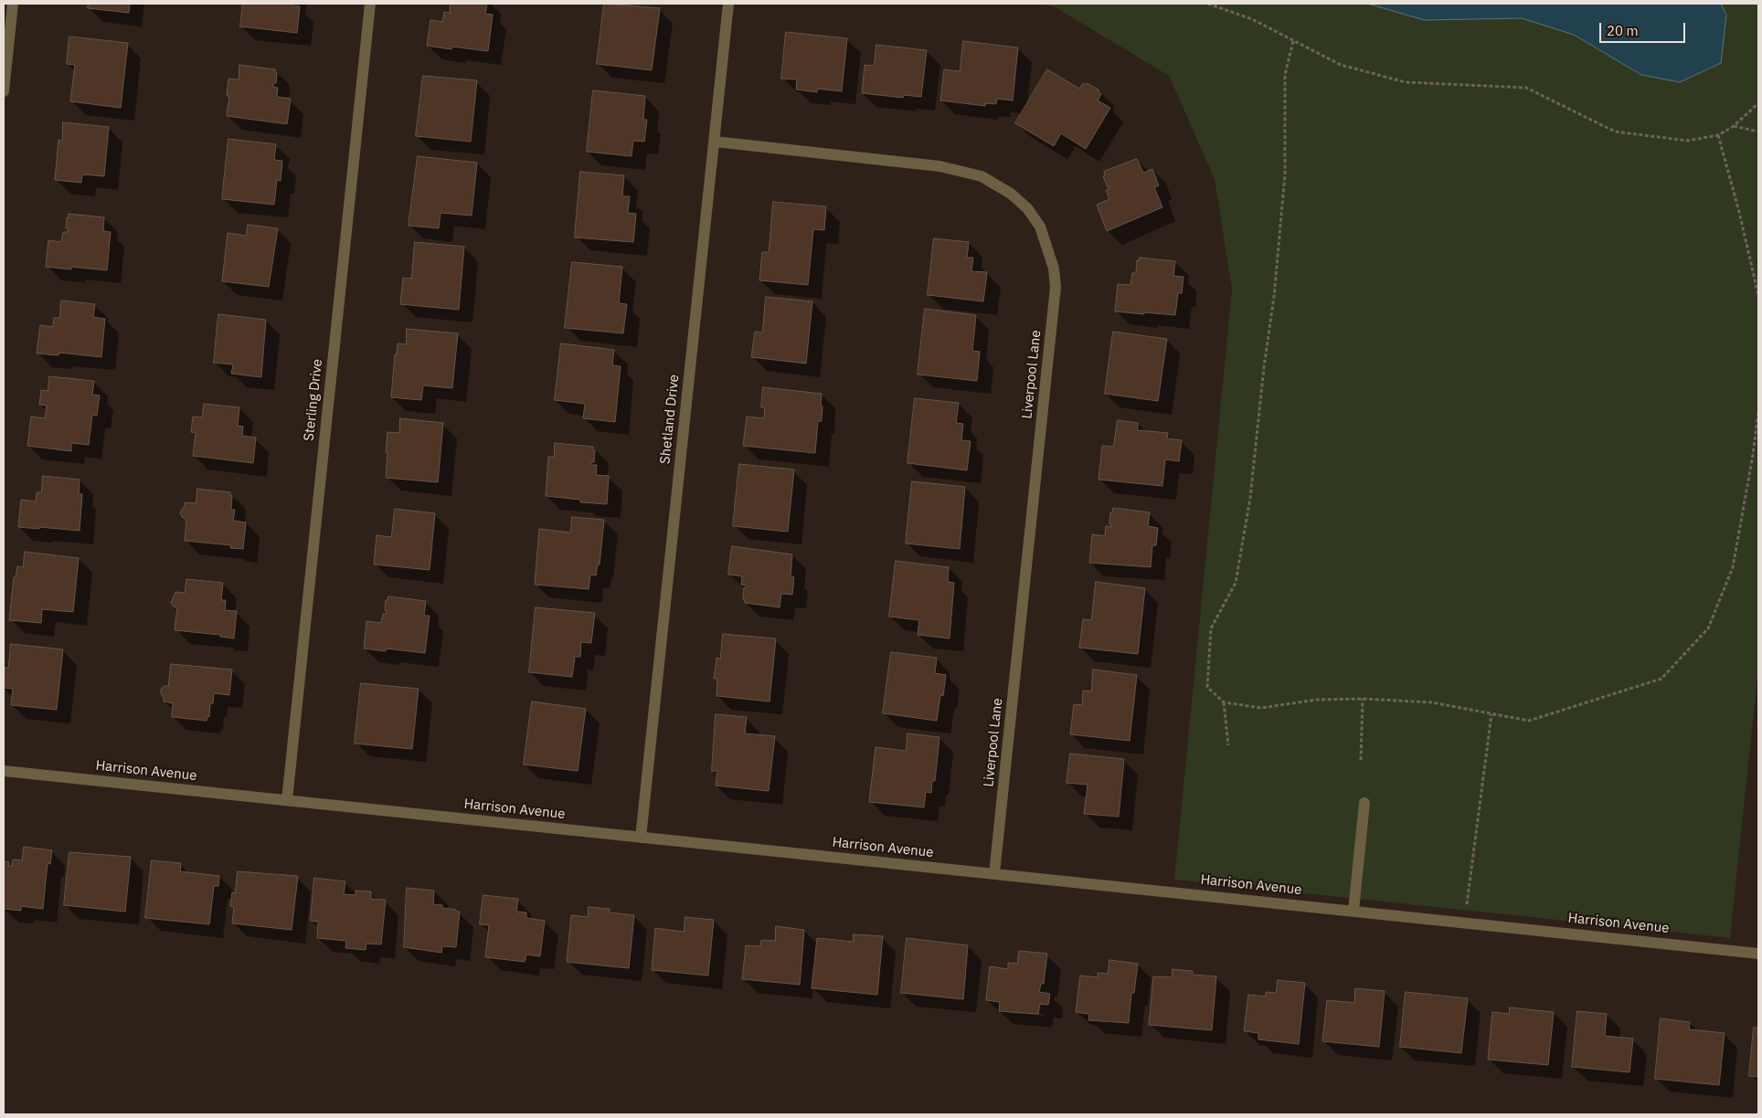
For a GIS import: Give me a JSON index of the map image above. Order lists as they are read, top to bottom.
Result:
{
  "streets": {
    "street": [
      "Liverpool Lane",
      "Sterling Drive",
      "Shetland Drive",
      "Harrison Avenue"
    ]
  },
  "crossings": [
    ["Liverpool Lane", "Shetland Drive"],
    ["Liverpool Lane", "Harrison Avenue"],
    ["Sterling Drive", "Harrison Avenue"],
    ["Shetland Drive", "Harrison Avenue"]
  ],
  "scale_bar": "20 m"
}
